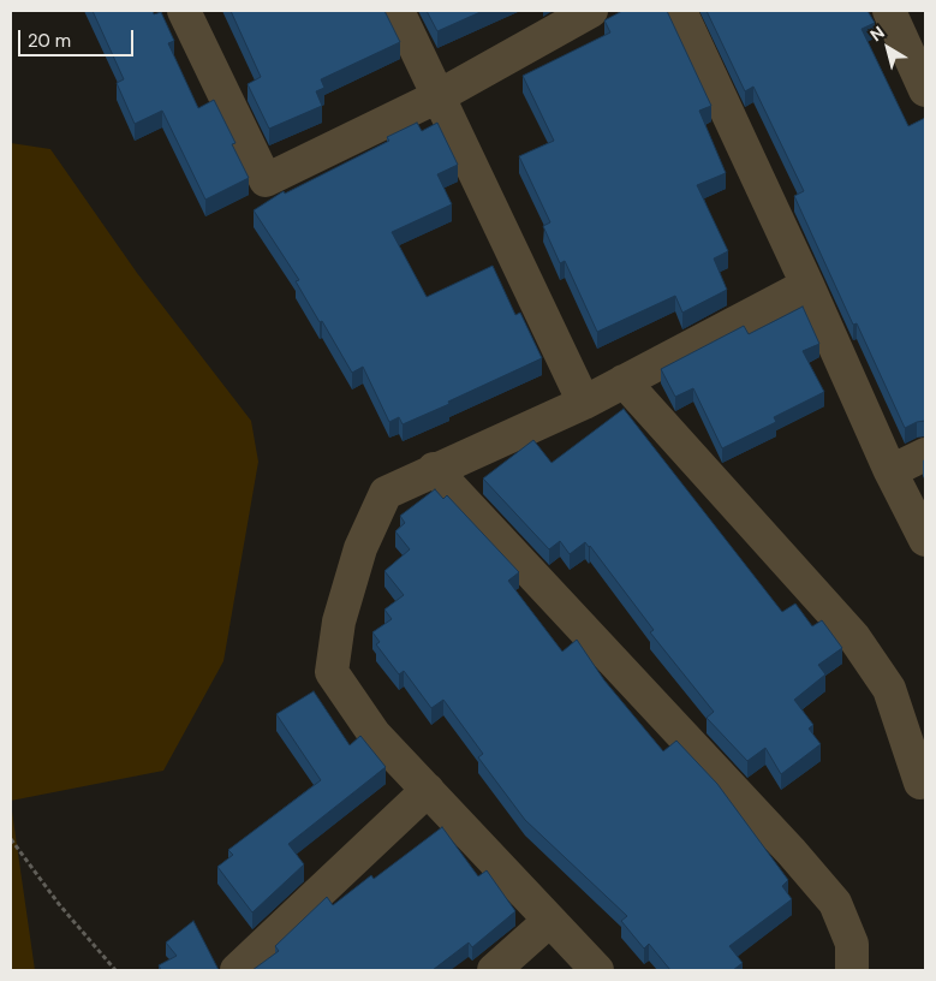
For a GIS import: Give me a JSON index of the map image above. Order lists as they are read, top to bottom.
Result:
{
  "scale_bar": "20 m",
  "north": "top left"
}
